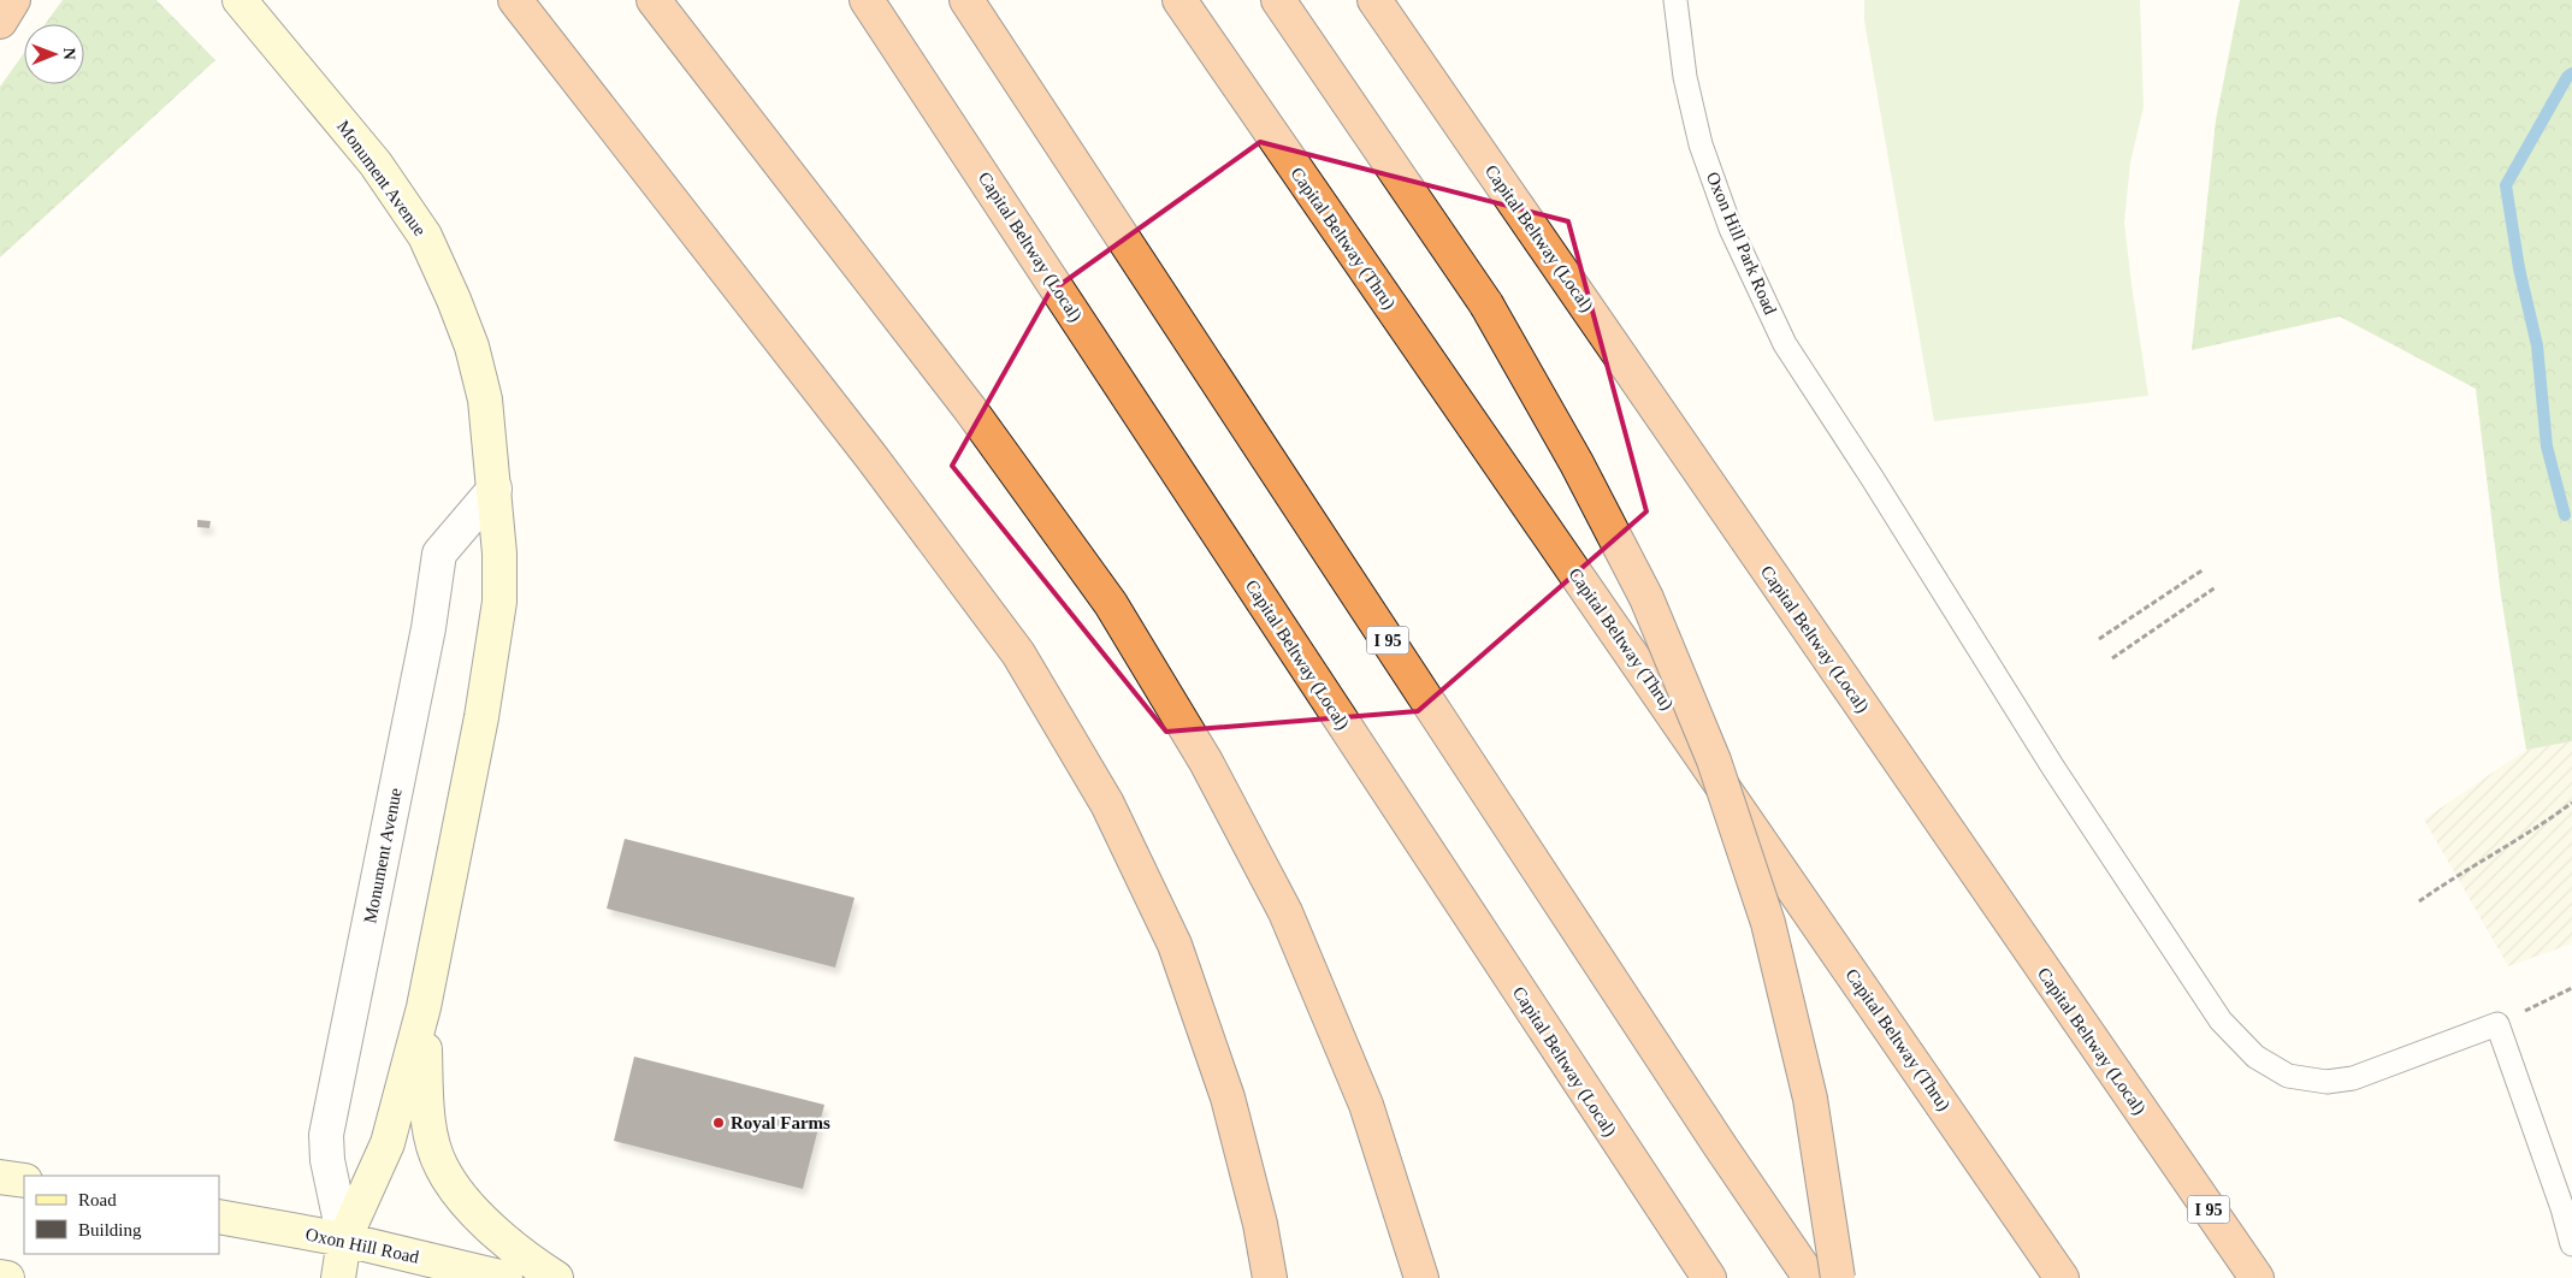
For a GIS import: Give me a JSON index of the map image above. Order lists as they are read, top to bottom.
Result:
{
  "streets": {
    "highway": ["Capital Beltway (Thru)", "Capital Beltway (Local)", "I 95"],
    "main road": ["Monument Avenue", "Oxon Hill Road"],
    "lane": ["Oxon Hill Park Road"]
  },
  "crossings": [
    ["Monument Avenue", "Oxon Hill Road"]
  ],
  "places": ["Royal Farms"],
  "legend": ["Road", "Building"],
  "north": "right"
}
